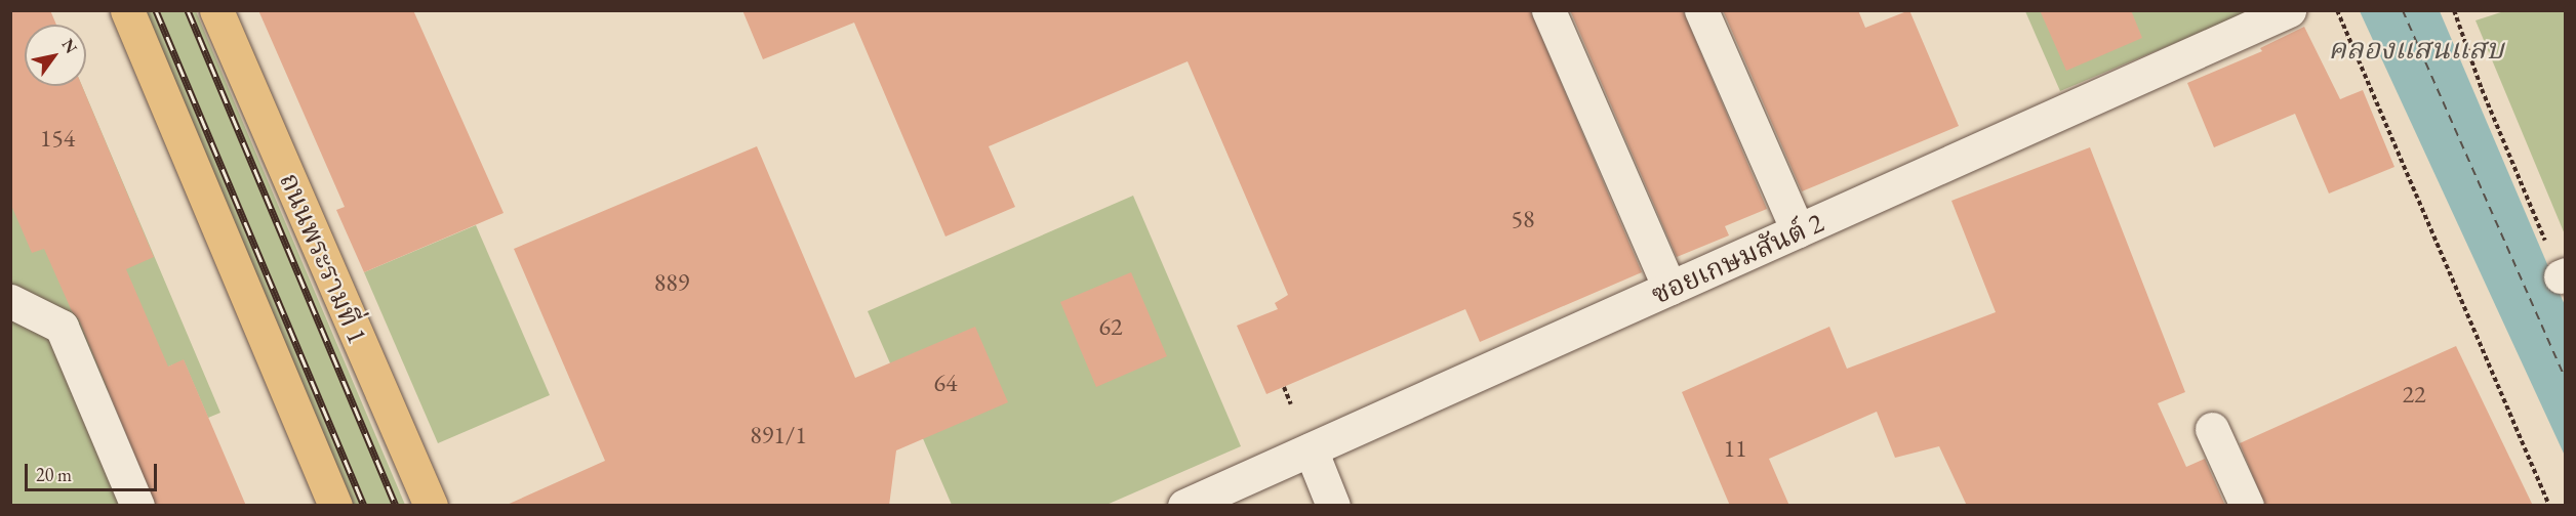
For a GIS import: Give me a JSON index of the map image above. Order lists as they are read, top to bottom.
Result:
{
  "streets": {
    "main road": ["ถนนพระรามที่ 1"],
    "street": ["ซอยเกษมสันต์ 2"]
  },
  "water": ["คลองแสนแสบ"],
  "house_numbers": [
    "154",
    "58",
    "889",
    "62",
    "64",
    "22",
    "891/1",
    "11"
  ],
  "scale_bar": "20 m",
  "north": "top right"
}
